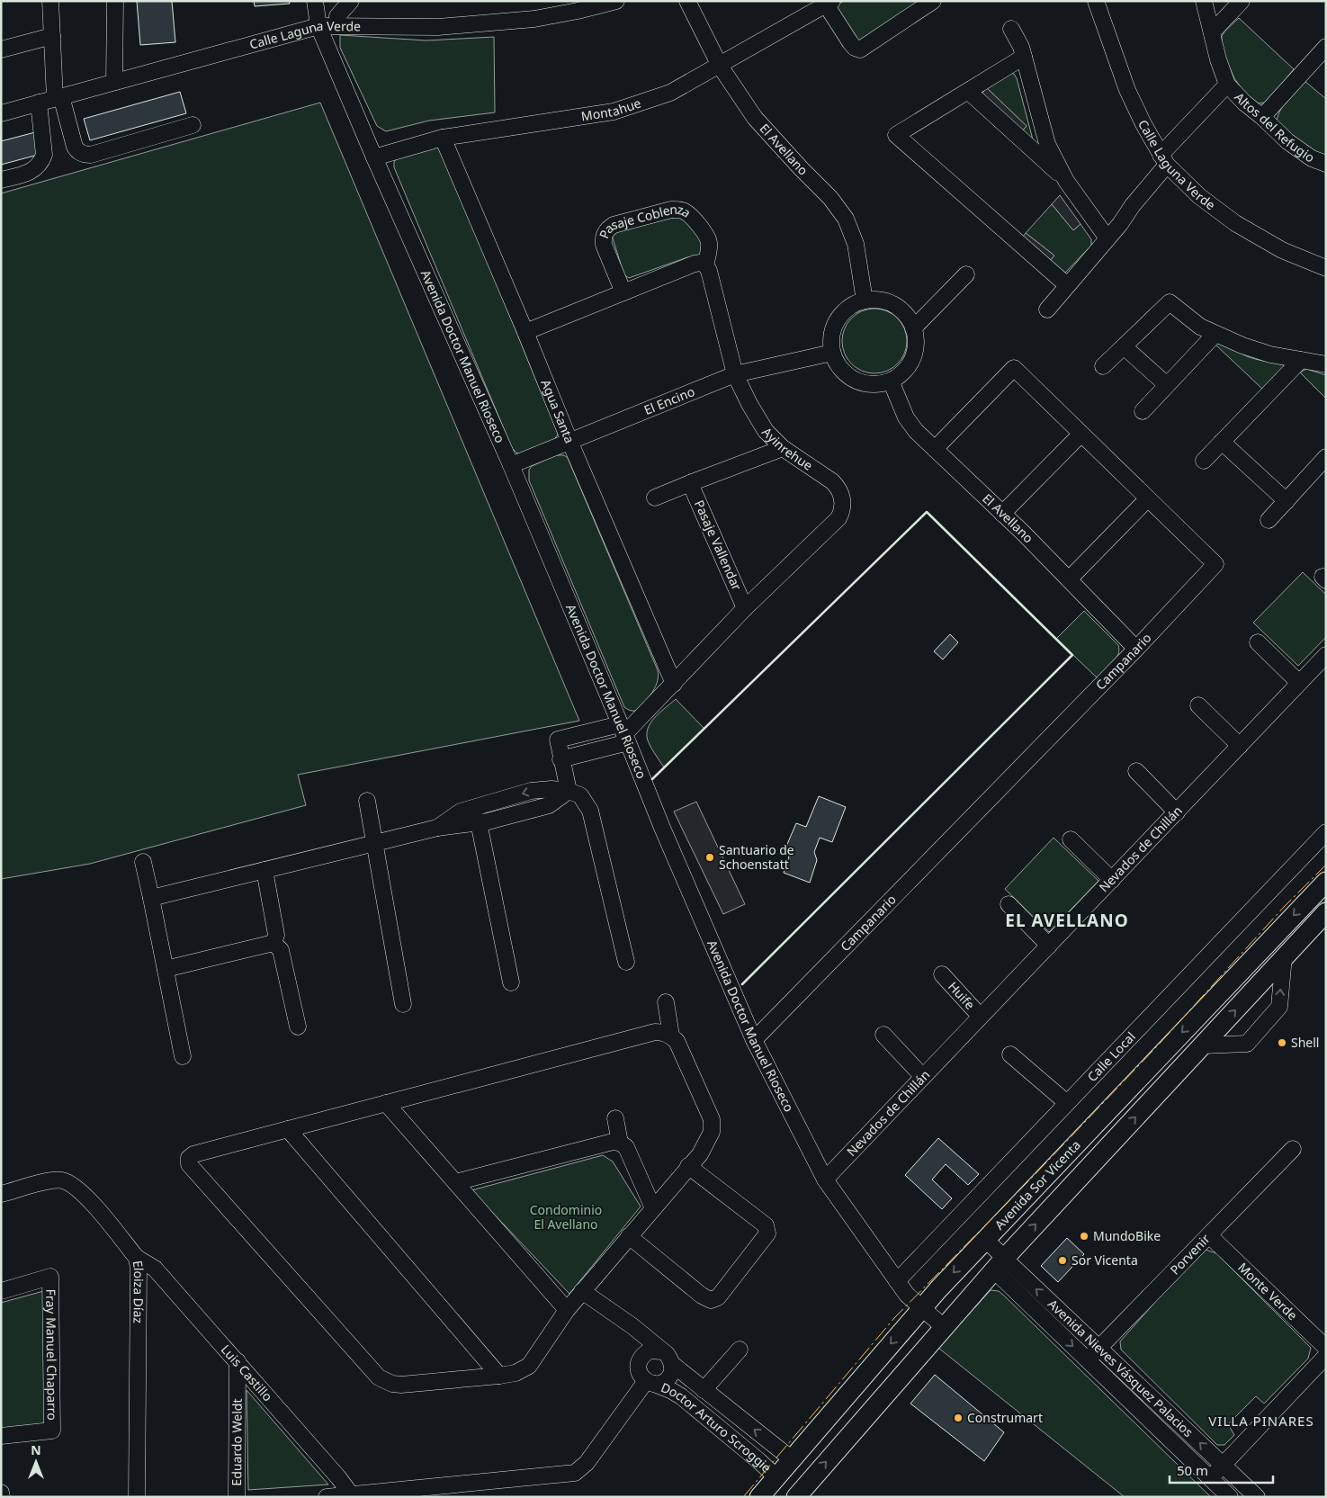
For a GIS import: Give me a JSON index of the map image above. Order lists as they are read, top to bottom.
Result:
{
  "streets": {
    "main road": ["Avenida Sor Vicenta"],
    "street": [
      "Calle Laguna Verde",
      "Montahue",
      "Altos del Refugio",
      "El Avellano",
      "Pasaje Coblenza",
      "Avenida Doctor Manuel Rioseco",
      "El Encino",
      "Agua Santa",
      "Ayinrehue",
      "Pasaje Vallendar",
      "Campanario",
      "Nevados de Chillán",
      "Huife",
      "Calle Local",
      "Porvenir",
      "Eloiza Díaz",
      "Monte Verde",
      "Fray Manuel Chaparro",
      "Avenida Nieves Vásquez Palacios",
      "Luis Castillo",
      "Doctor Arturo Scroggie",
      "Eduardo Weldt"
    ]
  },
  "crossings": [
    ["Calle Laguna Verde", "Altos del Refugio"],
    ["Calle Laguna Verde", "Avenida Doctor Manuel Rioseco"],
    ["Montahue", "El Avellano"],
    ["Montahue", "Avenida Doctor Manuel Rioseco"],
    ["Montahue", "Agua Santa"],
    ["El Avellano", "El Encino"],
    ["El Avellano", "Campanario"],
    ["Pasaje Coblenza", "Ayinrehue"],
    ["Avenida Doctor Manuel Rioseco", "El Encino"],
    ["Avenida Doctor Manuel Rioseco", "Ayinrehue"],
    ["Avenida Doctor Manuel Rioseco", "Campanario"],
    ["Avenida Doctor Manuel Rioseco", "Nevados de Chillán"],
    ["Avenida Doctor Manuel Rioseco", "Calle Local"],
    ["Avenida Doctor Manuel Rioseco", "Avenida Sor Vicenta"],
    ["El Encino", "Agua Santa"],
    ["El Encino", "Ayinrehue"],
    ["Agua Santa", "Ayinrehue"],
    ["Ayinrehue", "Pasaje Vallendar"],
    ["Nevados de Chillán", "Huife"],
    ["Avenida Sor Vicenta", "Avenida Nieves Vásquez Palacios"],
    ["Avenida Sor Vicenta", "Doctor Arturo Scroggie"],
    ["Porvenir", "Monte Verde"],
    ["Porvenir", "Avenida Nieves Vásquez Palacios"],
    ["Eloiza Díaz", "Luis Castillo"],
    ["Luis Castillo", "Doctor Arturo Scroggie"],
    ["Luis Castillo", "Eduardo Weldt"]
  ],
  "districts": ["EL AVELLANO", "VILLA PINARES"],
  "parks": ["Condominio El Avellano"],
  "places": [
    "Santuario de Schoenstatt",
    "Shell",
    "MundoBike",
    "Sor Vicenta",
    "Construmart"
  ],
  "scale_bar": "50 m",
  "north": "top"
}
